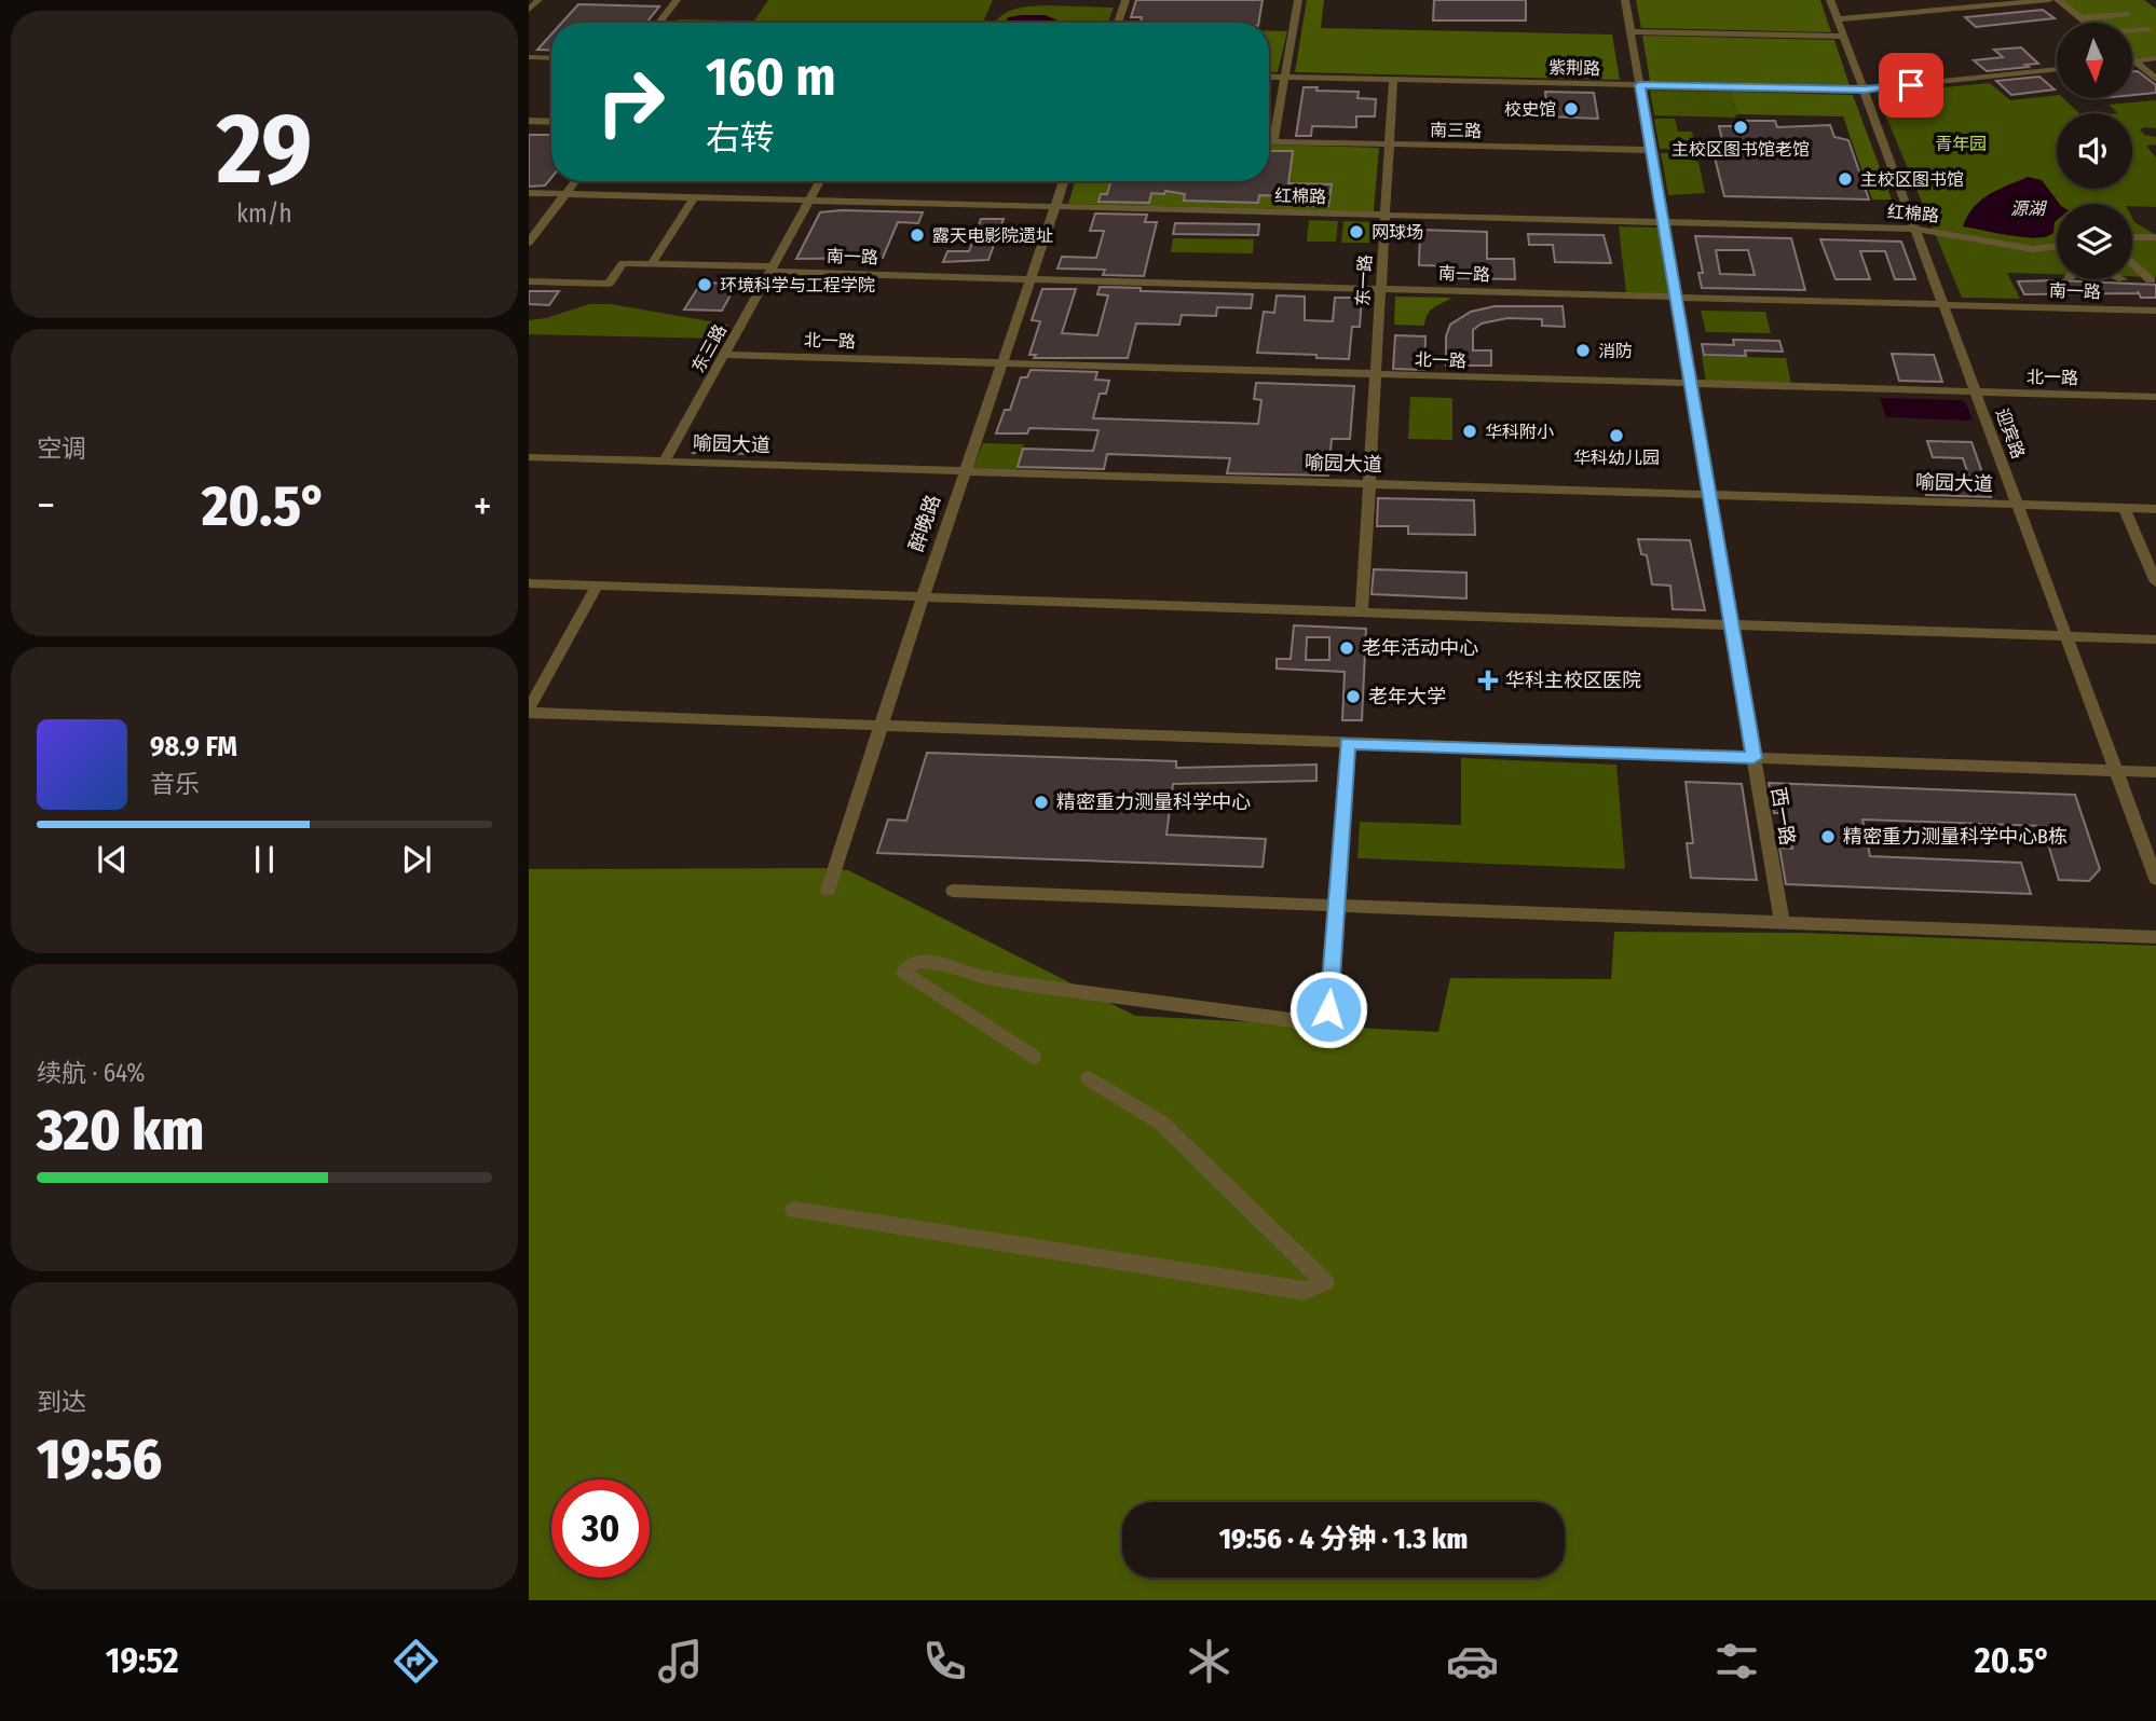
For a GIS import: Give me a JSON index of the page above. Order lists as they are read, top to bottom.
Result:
{
  "streets": {
    "street": [
      "紫荆路",
      "南三路",
      "红棉路",
      "南一路",
      "东一路",
      "北一路",
      "东三路",
      "迎宾路",
      "喻园大道",
      "醉晚路",
      "西一路"
    ]
  },
  "crossings": [
    ["紫荆路", "东一路"],
    ["紫荆路", "迎宾路"],
    ["紫荆路", "西一路"],
    ["南三路", "东一路"],
    ["南三路", "西一路"],
    ["红棉路", "东一路"],
    ["红棉路", "东三路"],
    ["红棉路", "迎宾路"],
    ["红棉路", "醉晚路"],
    ["红棉路", "西一路"],
    ["南一路", "东一路"],
    ["南一路", "东三路"],
    ["南一路", "迎宾路"],
    ["南一路", "醉晚路"],
    ["南一路", "西一路"],
    ["东一路", "北一路"],
    ["东一路", "喻园大道"],
    ["北一路", "东三路"],
    ["北一路", "迎宾路"],
    ["北一路", "醉晚路"],
    ["北一路", "西一路"],
    ["东三路", "喻园大道"],
    ["迎宾路", "喻园大道"],
    ["喻园大道", "醉晚路"],
    ["喻园大道", "西一路"]
  ],
  "water": ["源湖"],
  "parks": ["青年园"],
  "places": {
    "other": [
      "校史馆",
      "主校区图书馆老馆",
      "主校区图书馆",
      "网球场",
      "露天电影院遗址",
      "环境科学与工程学院",
      "消防",
      "华科附小",
      "华科幼儿园",
      "老年活动中心",
      "老年大学",
      "精密重力测量科学中心",
      "精密重力测量科学中心B栋"
    ],
    "health": ["华科主校区医院"]
  },
  "north": "bottom",
  "page": {
    "tile": [
      ["29", "km/h"],
      "空调",
      ["续航 · 64%", "320 km"],
      ["到达", "19:56"]
    ],
    "turn": ["160 m", "右转"],
    "heat": ["−", "20.5°", "+"],
    "song": ["98.9 FM", "音乐"],
    "limit": "30",
    "trip": "19:56 · 4 分钟 · 1.3 km",
    "tabs": ["19:52", "20.5°"]
  }
}
